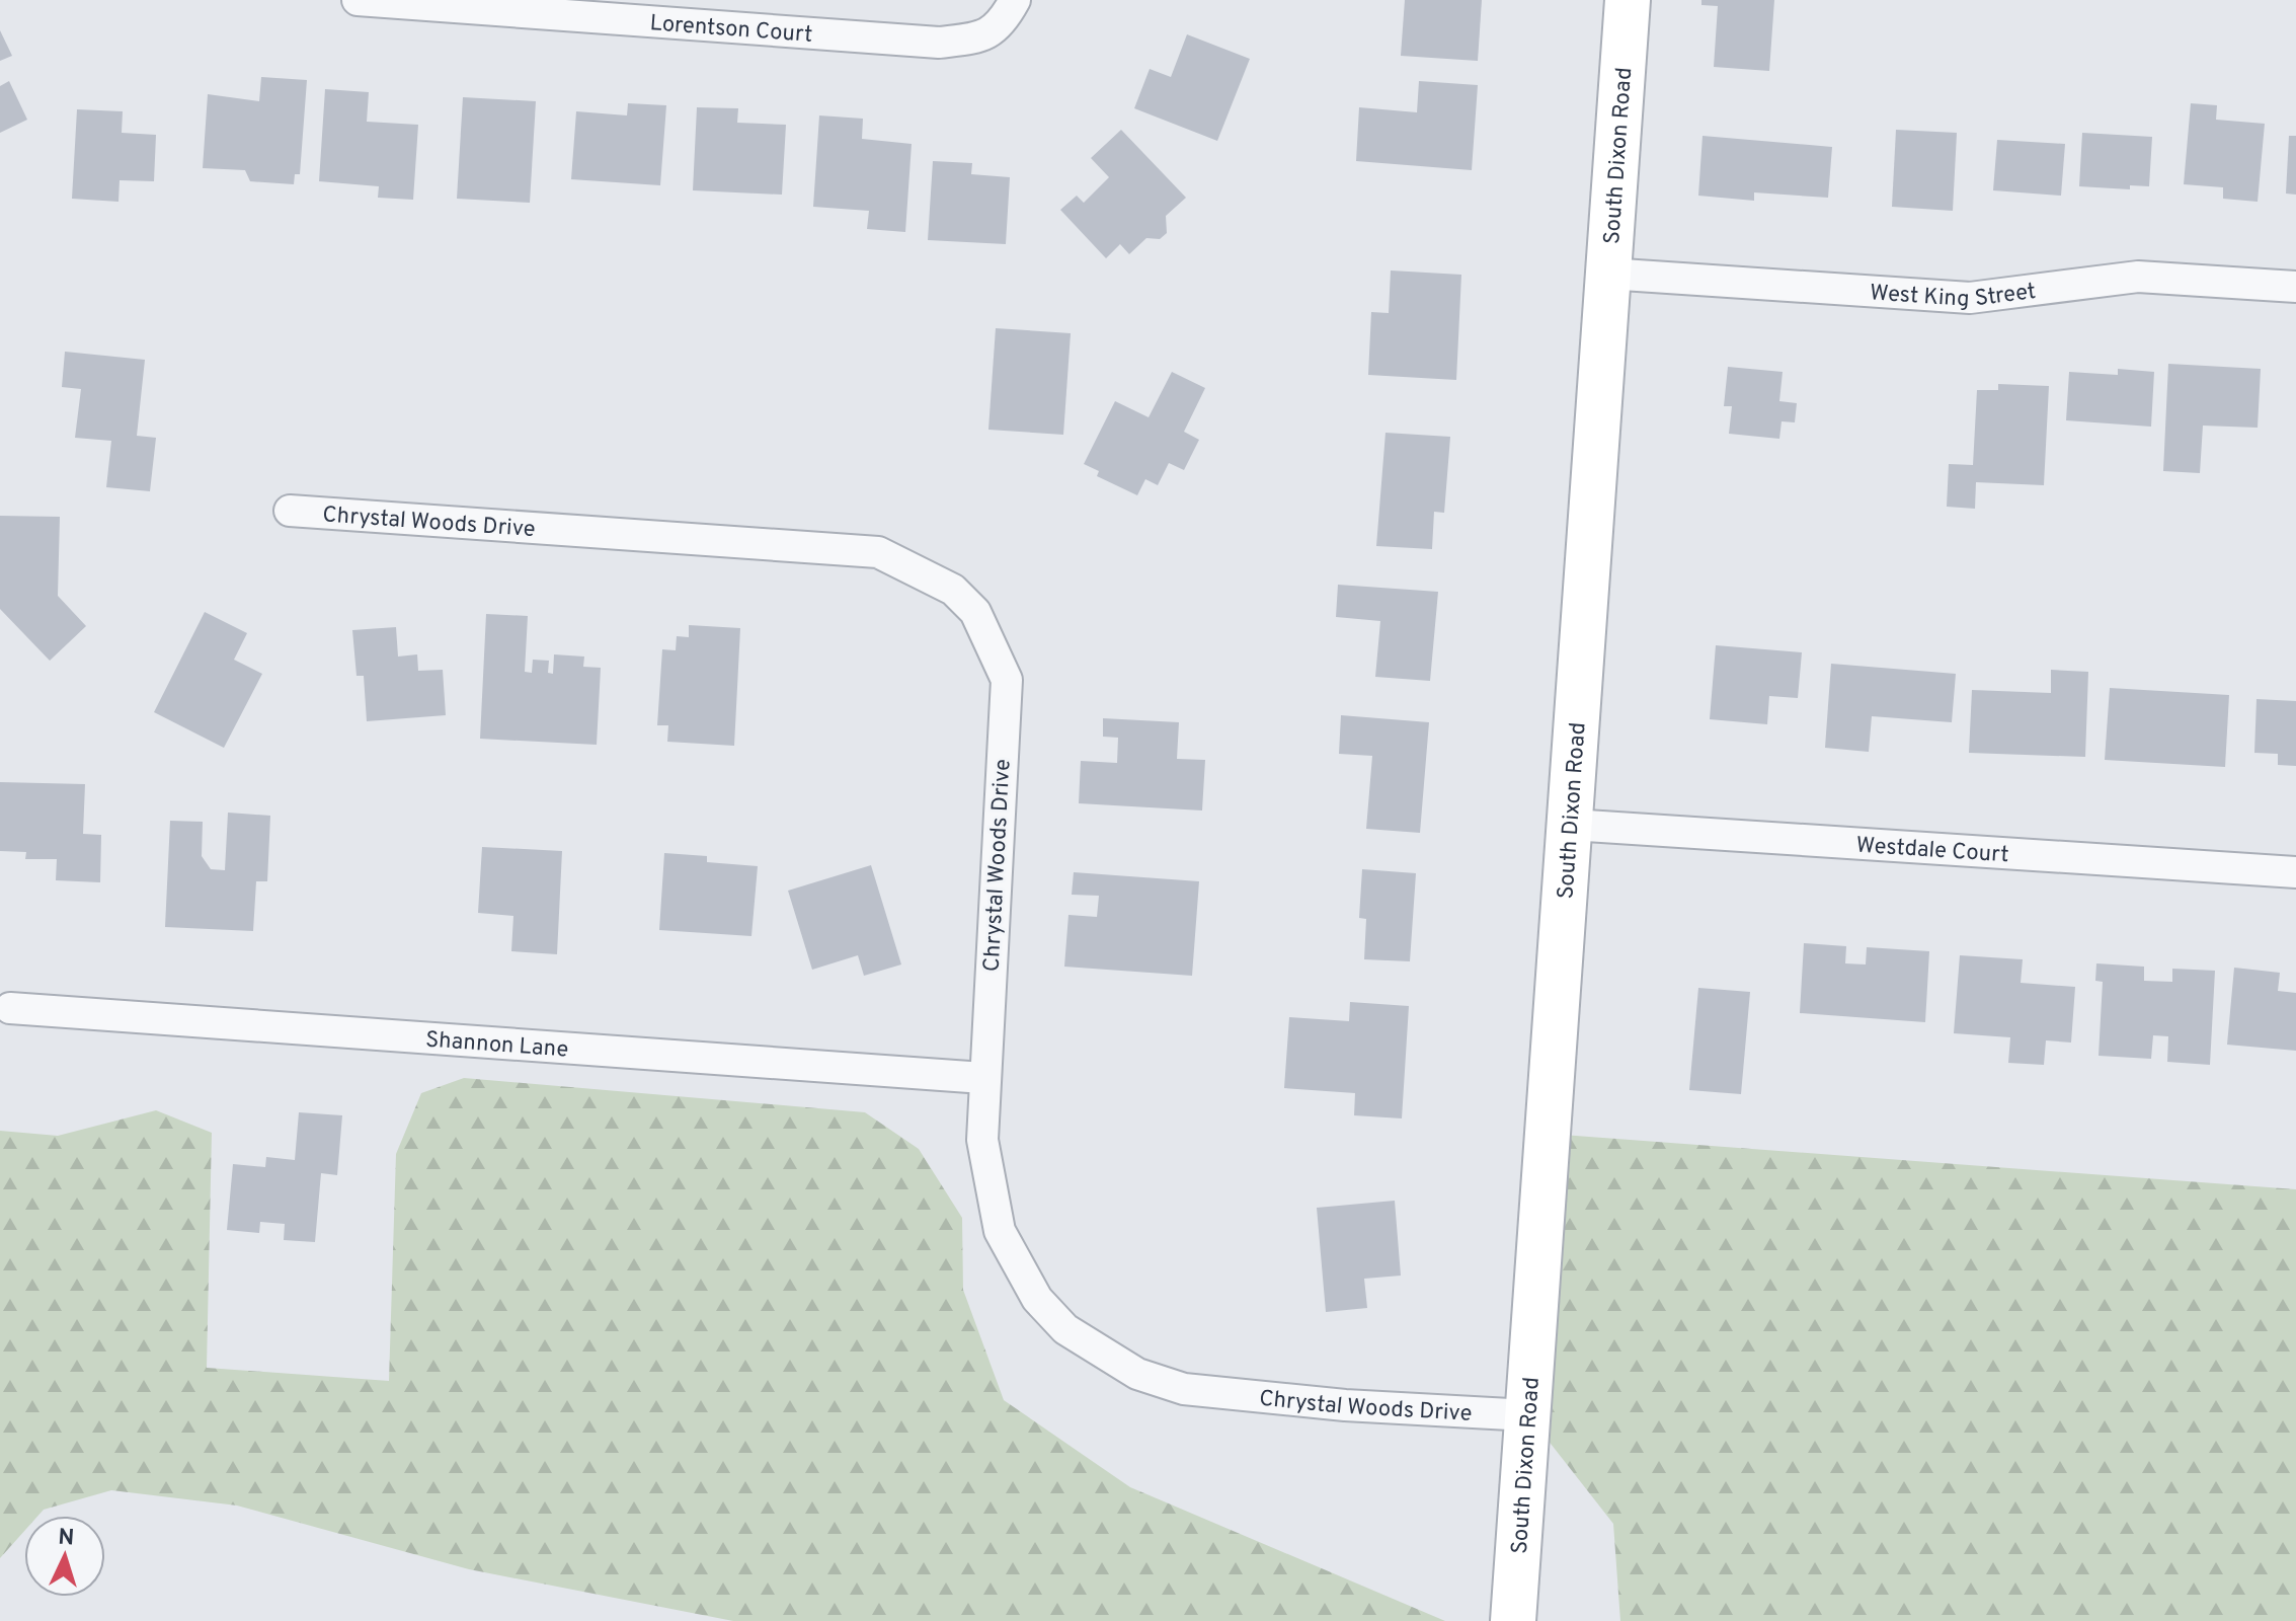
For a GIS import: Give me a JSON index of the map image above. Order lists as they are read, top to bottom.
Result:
{
  "streets": {
    "main road": ["South Dixon Road"],
    "street": [
      "Lorentson Court",
      "West King Street",
      "Chrystal Woods Drive",
      "Westdale Court",
      "Shannon Lane"
    ]
  },
  "crossings": [
    ["South Dixon Road", "West King Street"],
    ["South Dixon Road", "Chrystal Woods Drive"],
    ["South Dixon Road", "Westdale Court"],
    ["Chrystal Woods Drive", "Shannon Lane"]
  ],
  "north": "top"
}
